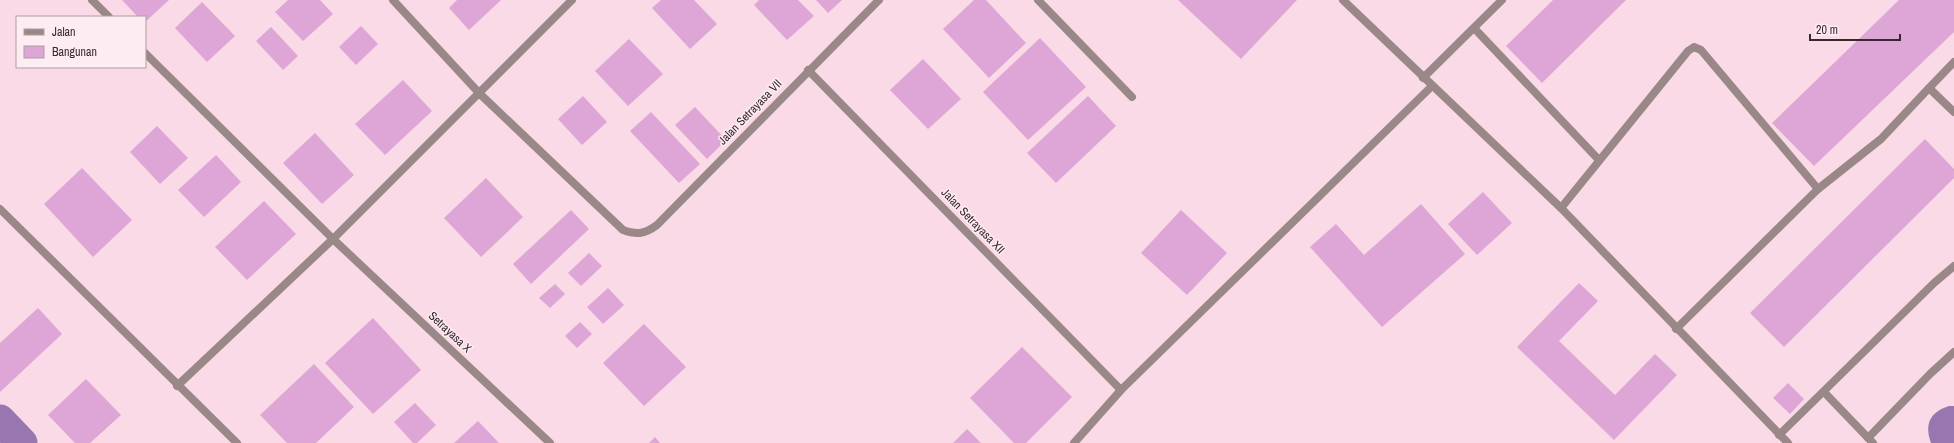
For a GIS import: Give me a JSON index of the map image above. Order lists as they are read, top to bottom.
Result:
{
  "streets": {
    "street": ["Jalan Setrayasa VII", "Jalan Setrayasa XII", "Setrayasa X"]
  },
  "crossings": [
    ["Jalan Setrayasa VII", "Jalan Setrayasa XII"]
  ],
  "legend": ["Jalan", "Bangunan"],
  "scale_bar": "20 m"
}
